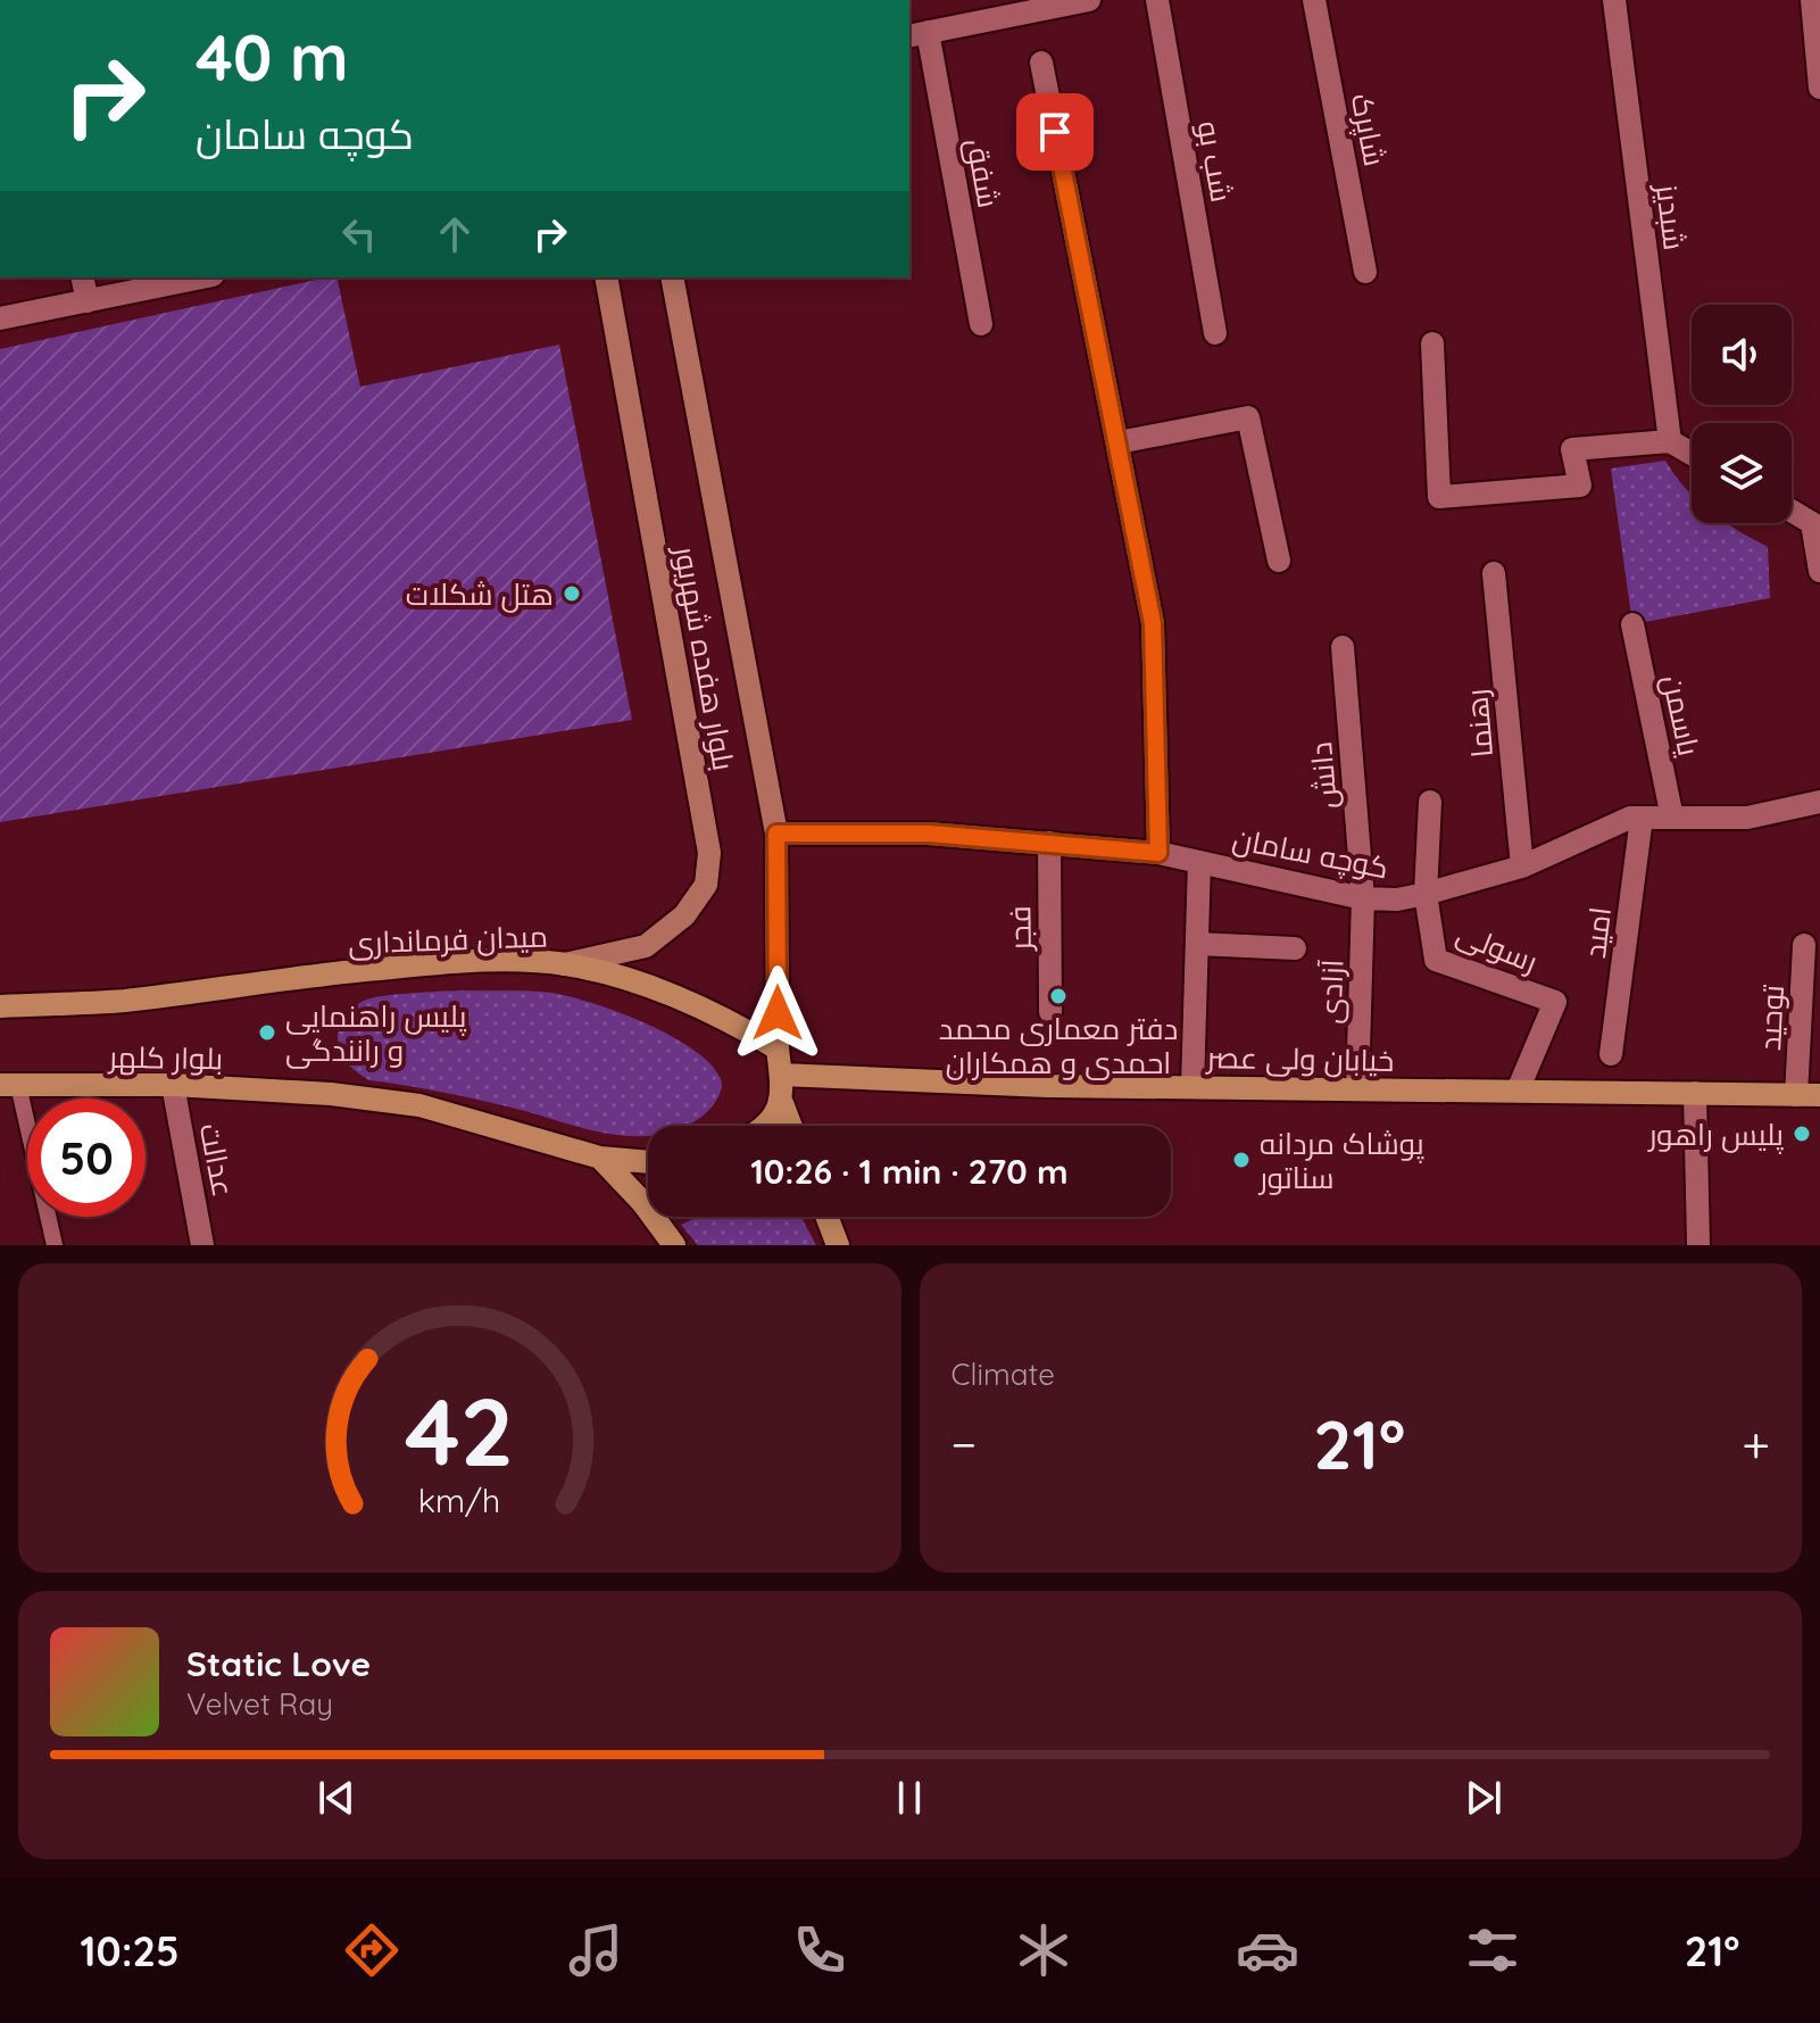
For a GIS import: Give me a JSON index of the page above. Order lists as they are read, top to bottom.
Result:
{
  "streets": {
    "main road": [
      "بلوار هفده شهریور",
      "میدان فرمانداری",
      "بلوار کلهر",
      "خیابان ولی عصر"
    ],
    "street": [
      "شاپرک",
      "شب بو",
      "شفق",
      "شبدیز",
      "یاسمن",
      "رهنما",
      "دانش",
      "کوچه سامان",
      "فجر",
      "امید",
      "رسولی",
      "آزادی",
      "توحید",
      "عدالت"
    ]
  },
  "crossings": [
    ["بلوار هفده شهریور", "کوچه سامان"],
    ["بلوار هفده شهریور", "میدان فرمانداری"],
    ["یاسمن", "کوچه سامان"],
    ["رهنما", "کوچه سامان"],
    ["دانش", "کوچه سامان"],
    ["دانش", "آزادی"],
    ["کوچه سامان", "فجر"],
    ["کوچه سامان", "امید"],
    ["کوچه سامان", "رسولی"],
    ["کوچه سامان", "آزادی"],
    ["میدان فرمانداری", "بلوار کلهر"],
    ["رسولی", "خیابان ولی عصر"],
    ["آزادی", "خیابان ولی عصر"],
    ["توحید", "خیابان ولی عصر"],
    ["بلوار کلهر", "عدالت"]
  ],
  "places": [
    "هتل شکلات",
    "دفتر معماری محمد احمدی و همکاران",
    "پلیس راهنمایی و رانندگی",
    "پلیس راهور",
    "پوشاک مردانه سناتور"
  ],
  "page": {
    "turn": ["40 m", "کوچه سامان"],
    "limit": "50",
    "trip": "10:26 · 1 min · 270 m",
    "tile": "Climate",
    "heat": ["−", "21°", "+"],
    "song": ["Static Love", "Velvet Ray"],
    "tabs": ["10:25", "21°"],
    "gauge": ["42", "km/h"]
  }
}
